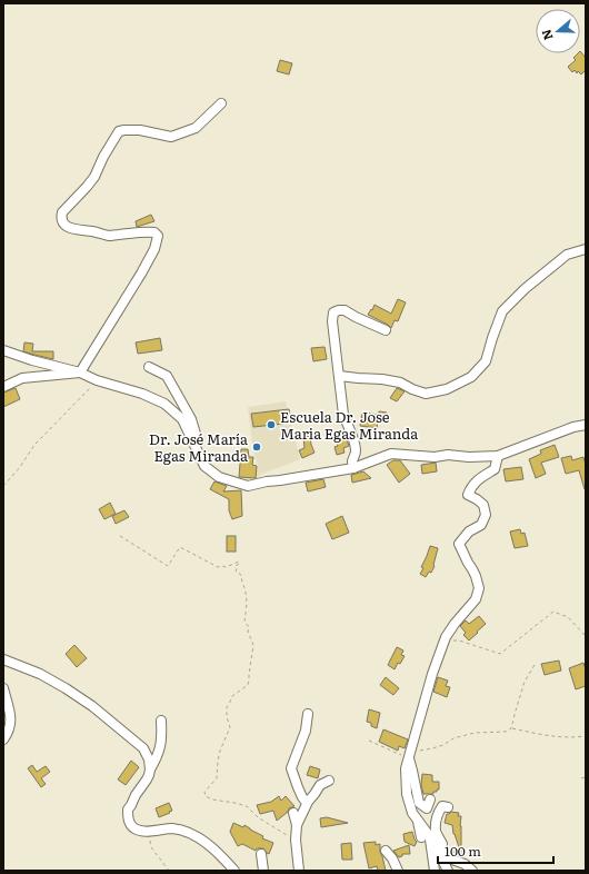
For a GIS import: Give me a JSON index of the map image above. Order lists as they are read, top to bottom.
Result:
{
  "places": ["Escuela Dr. Jose Maria Egas Miranda", "Dr. José María Egas Miranda"],
  "scale_bar": "100 m",
  "north": "left"
}
